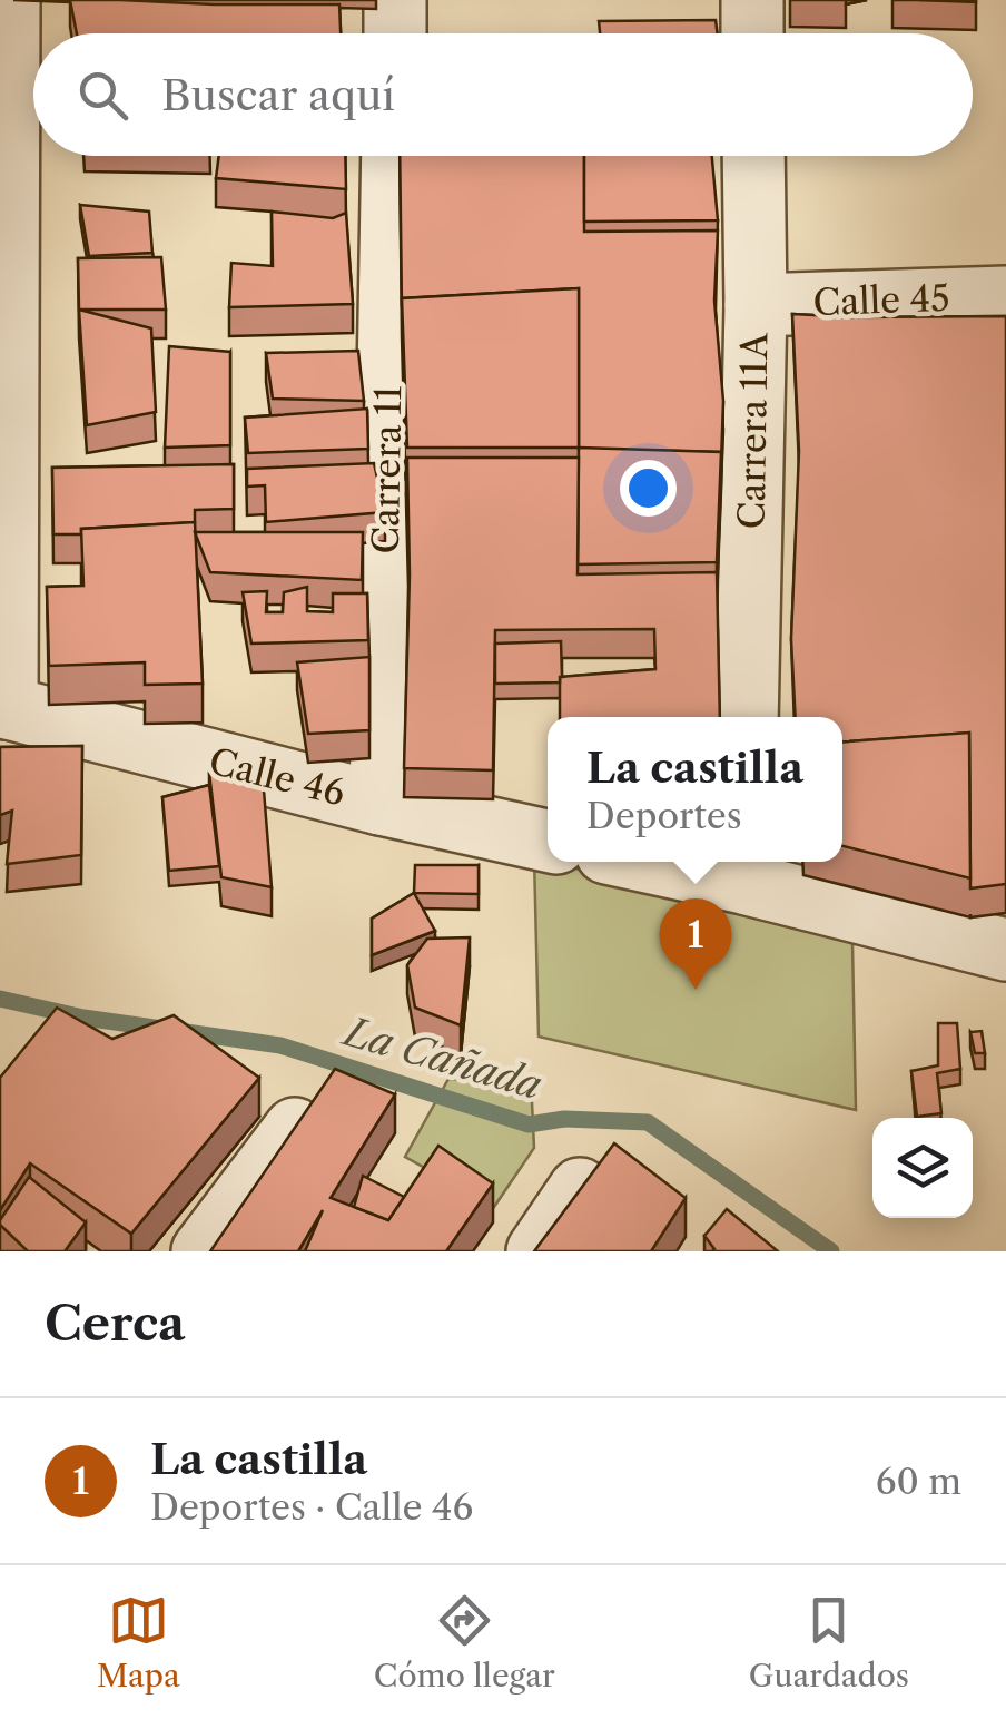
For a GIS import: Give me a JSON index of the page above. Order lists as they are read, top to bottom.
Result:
{
  "streets": {
    "street": [
      "Calle 45",
      "Carrera 11A",
      "Carrera 11",
      "Calle 46"
    ]
  },
  "crossings": [
    ["Calle 45", "Carrera 11A"],
    ["Carrera 11", "Calle 46"]
  ],
  "water": ["La Cañada"],
  "page": {
    "search": "Buscar aquí",
    "popup": ["La castilla", "Deportes"],
    "pins": "1",
    "heading": "Cerca",
    "list": [
      {
        "mark": "1",
        "name": "La castilla",
        "note": "Deportes · Calle 46",
        "value": "60 m"
      }
    ],
    "nav": ["Mapa", "Cómo llegar", "Guardados"]
  }
}
